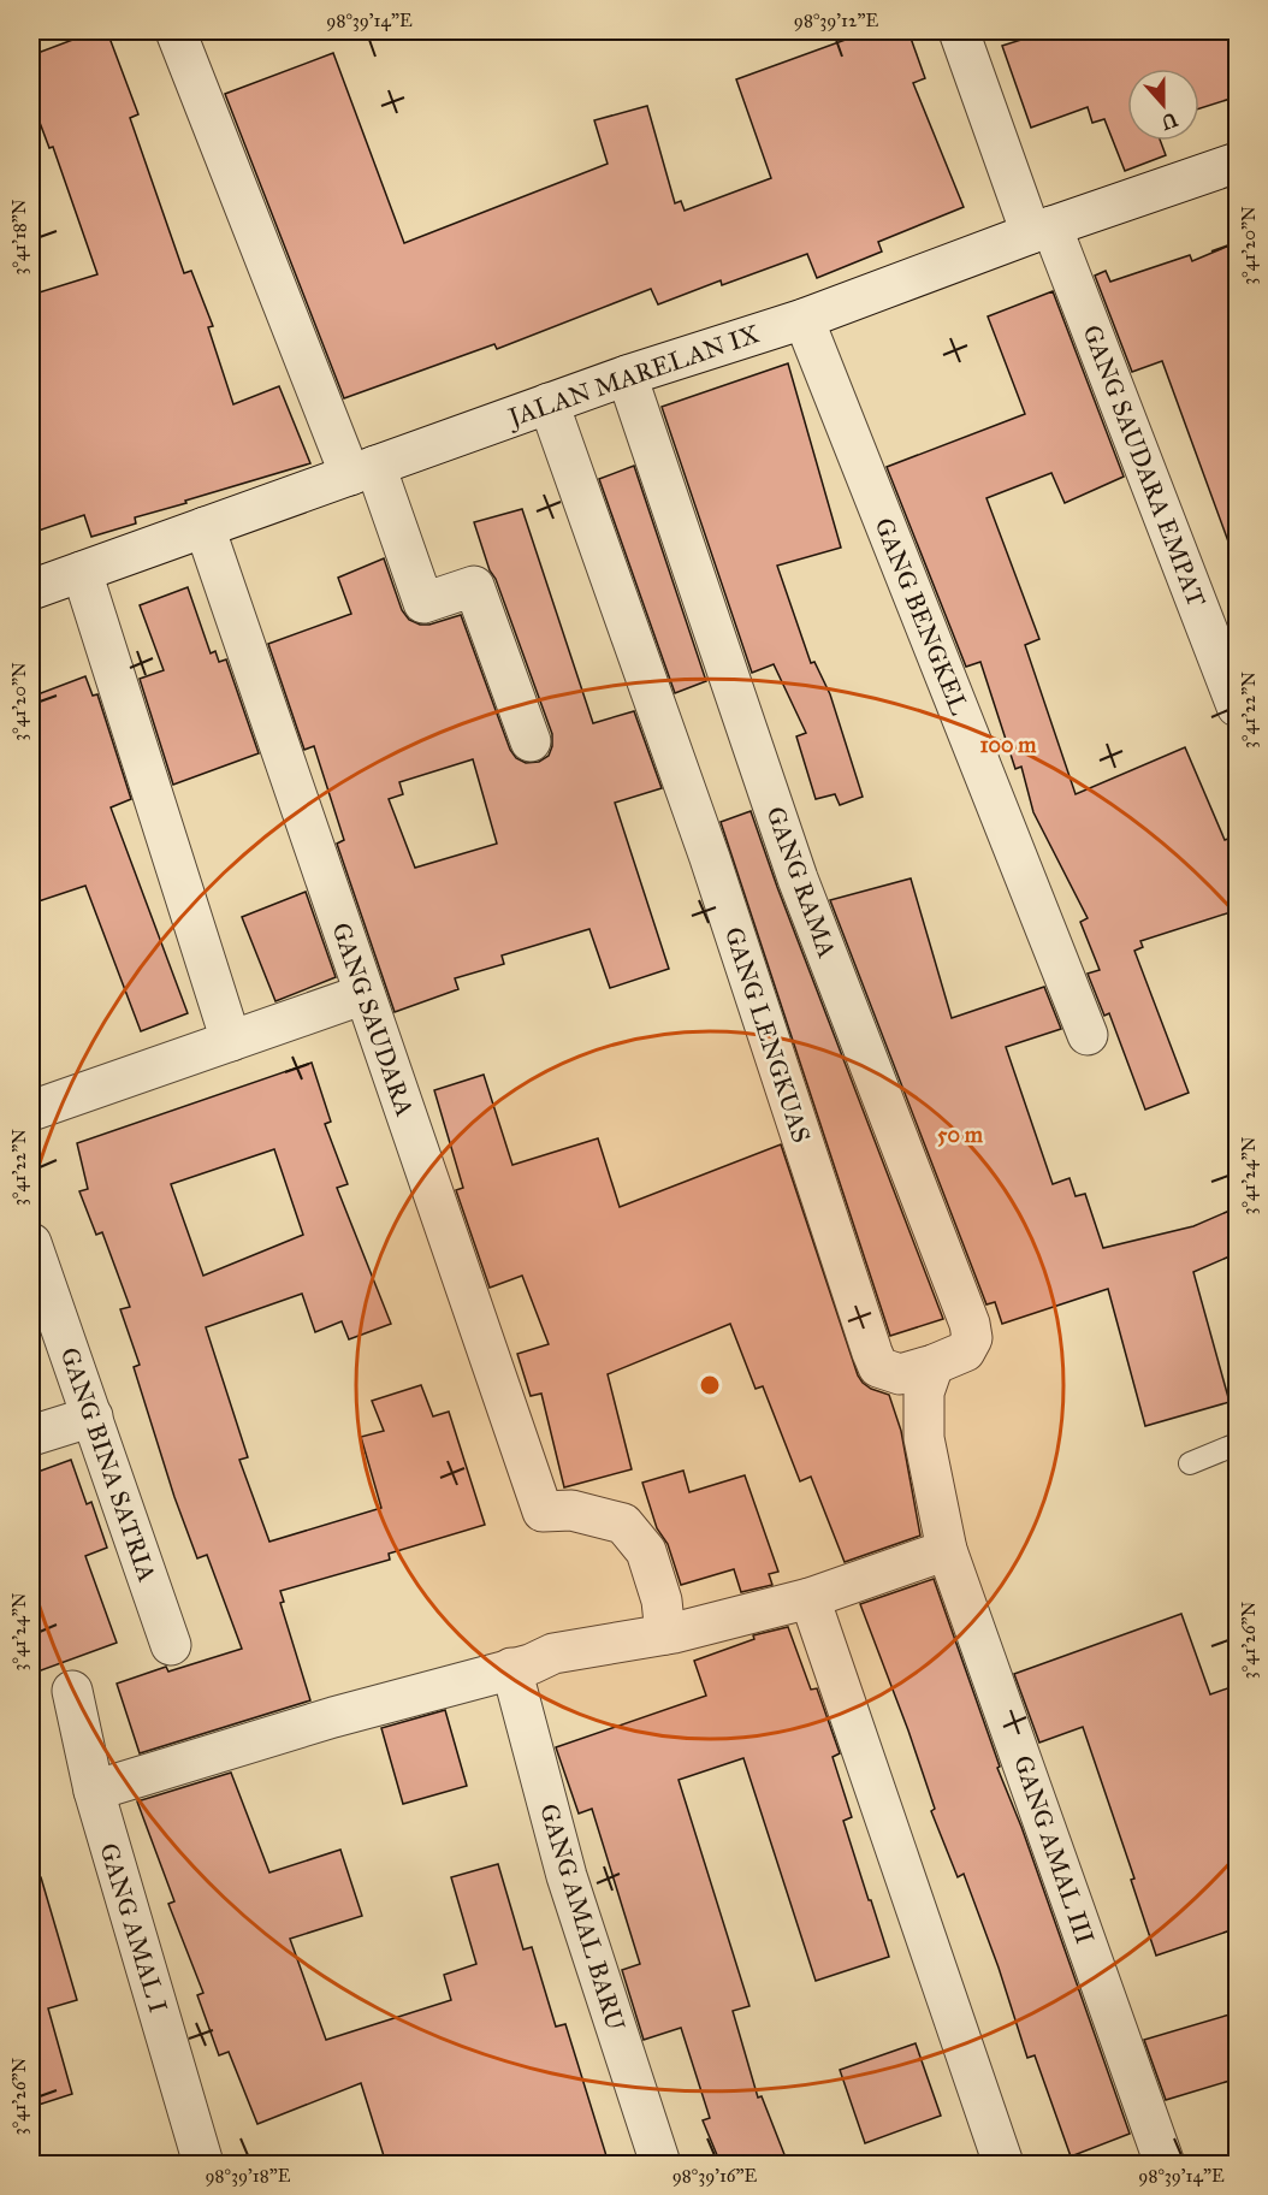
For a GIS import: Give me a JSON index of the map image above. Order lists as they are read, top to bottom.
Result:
{
  "streets": {
    "street": [
      "JALAN MARELAN IX",
      "GANG SAUDARA EMPAT",
      "GANG BENGKEL",
      "GANG RAMA",
      "GANG SAUDARA",
      "GANG LENGKUAS",
      "GANG BINA SATRIA",
      "GANG AMAL III",
      "GANG AMAL BARU",
      "GANG AMAL I"
    ]
  },
  "crossings": [
    ["JALAN MARELAN IX", "GANG SAUDARA EMPAT"],
    ["JALAN MARELAN IX", "GANG BENGKEL"],
    ["JALAN MARELAN IX", "GANG RAMA"],
    ["JALAN MARELAN IX", "GANG SAUDARA"],
    ["JALAN MARELAN IX", "GANG LENGKUAS"],
    ["GANG RAMA", "GANG LENGKUAS"],
    ["GANG RAMA", "GANG AMAL III"],
    ["GANG LENGKUAS", "GANG AMAL III"]
  ],
  "north": "bottom",
  "coordinates": [
    "98°39'14\"E",
    "98°39'12\"E",
    "3°41'18\"N",
    "3°41'20\"N",
    "3°41'22\"N",
    "3°41'24\"N",
    "3°41'26\"N",
    "98°39'18\"E",
    "98°39'16\"E"
  ],
  "rings": ["100 m", "50 m"]
}
